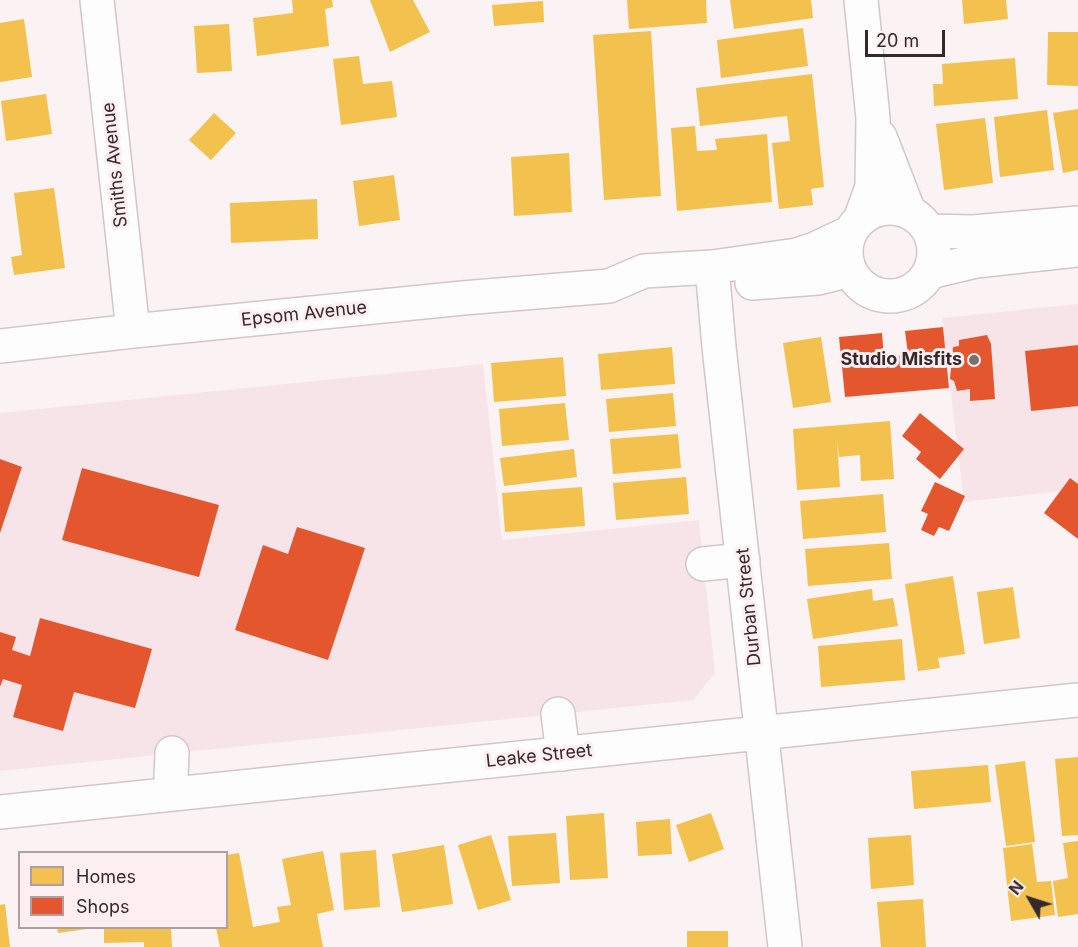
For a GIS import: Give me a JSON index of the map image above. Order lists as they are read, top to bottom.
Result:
{
  "streets": {
    "street": [
      "Smiths Avenue",
      "Epsom Avenue",
      "Durban Street",
      "Leake Street"
    ]
  },
  "crossings": [
    ["Smiths Avenue", "Epsom Avenue"],
    ["Epsom Avenue", "Durban Street"],
    ["Durban Street", "Leake Street"]
  ],
  "places": ["Studio Misfits"],
  "legend": ["Homes", "Shops"],
  "scale_bar": "20 m",
  "north": "top left"
}
